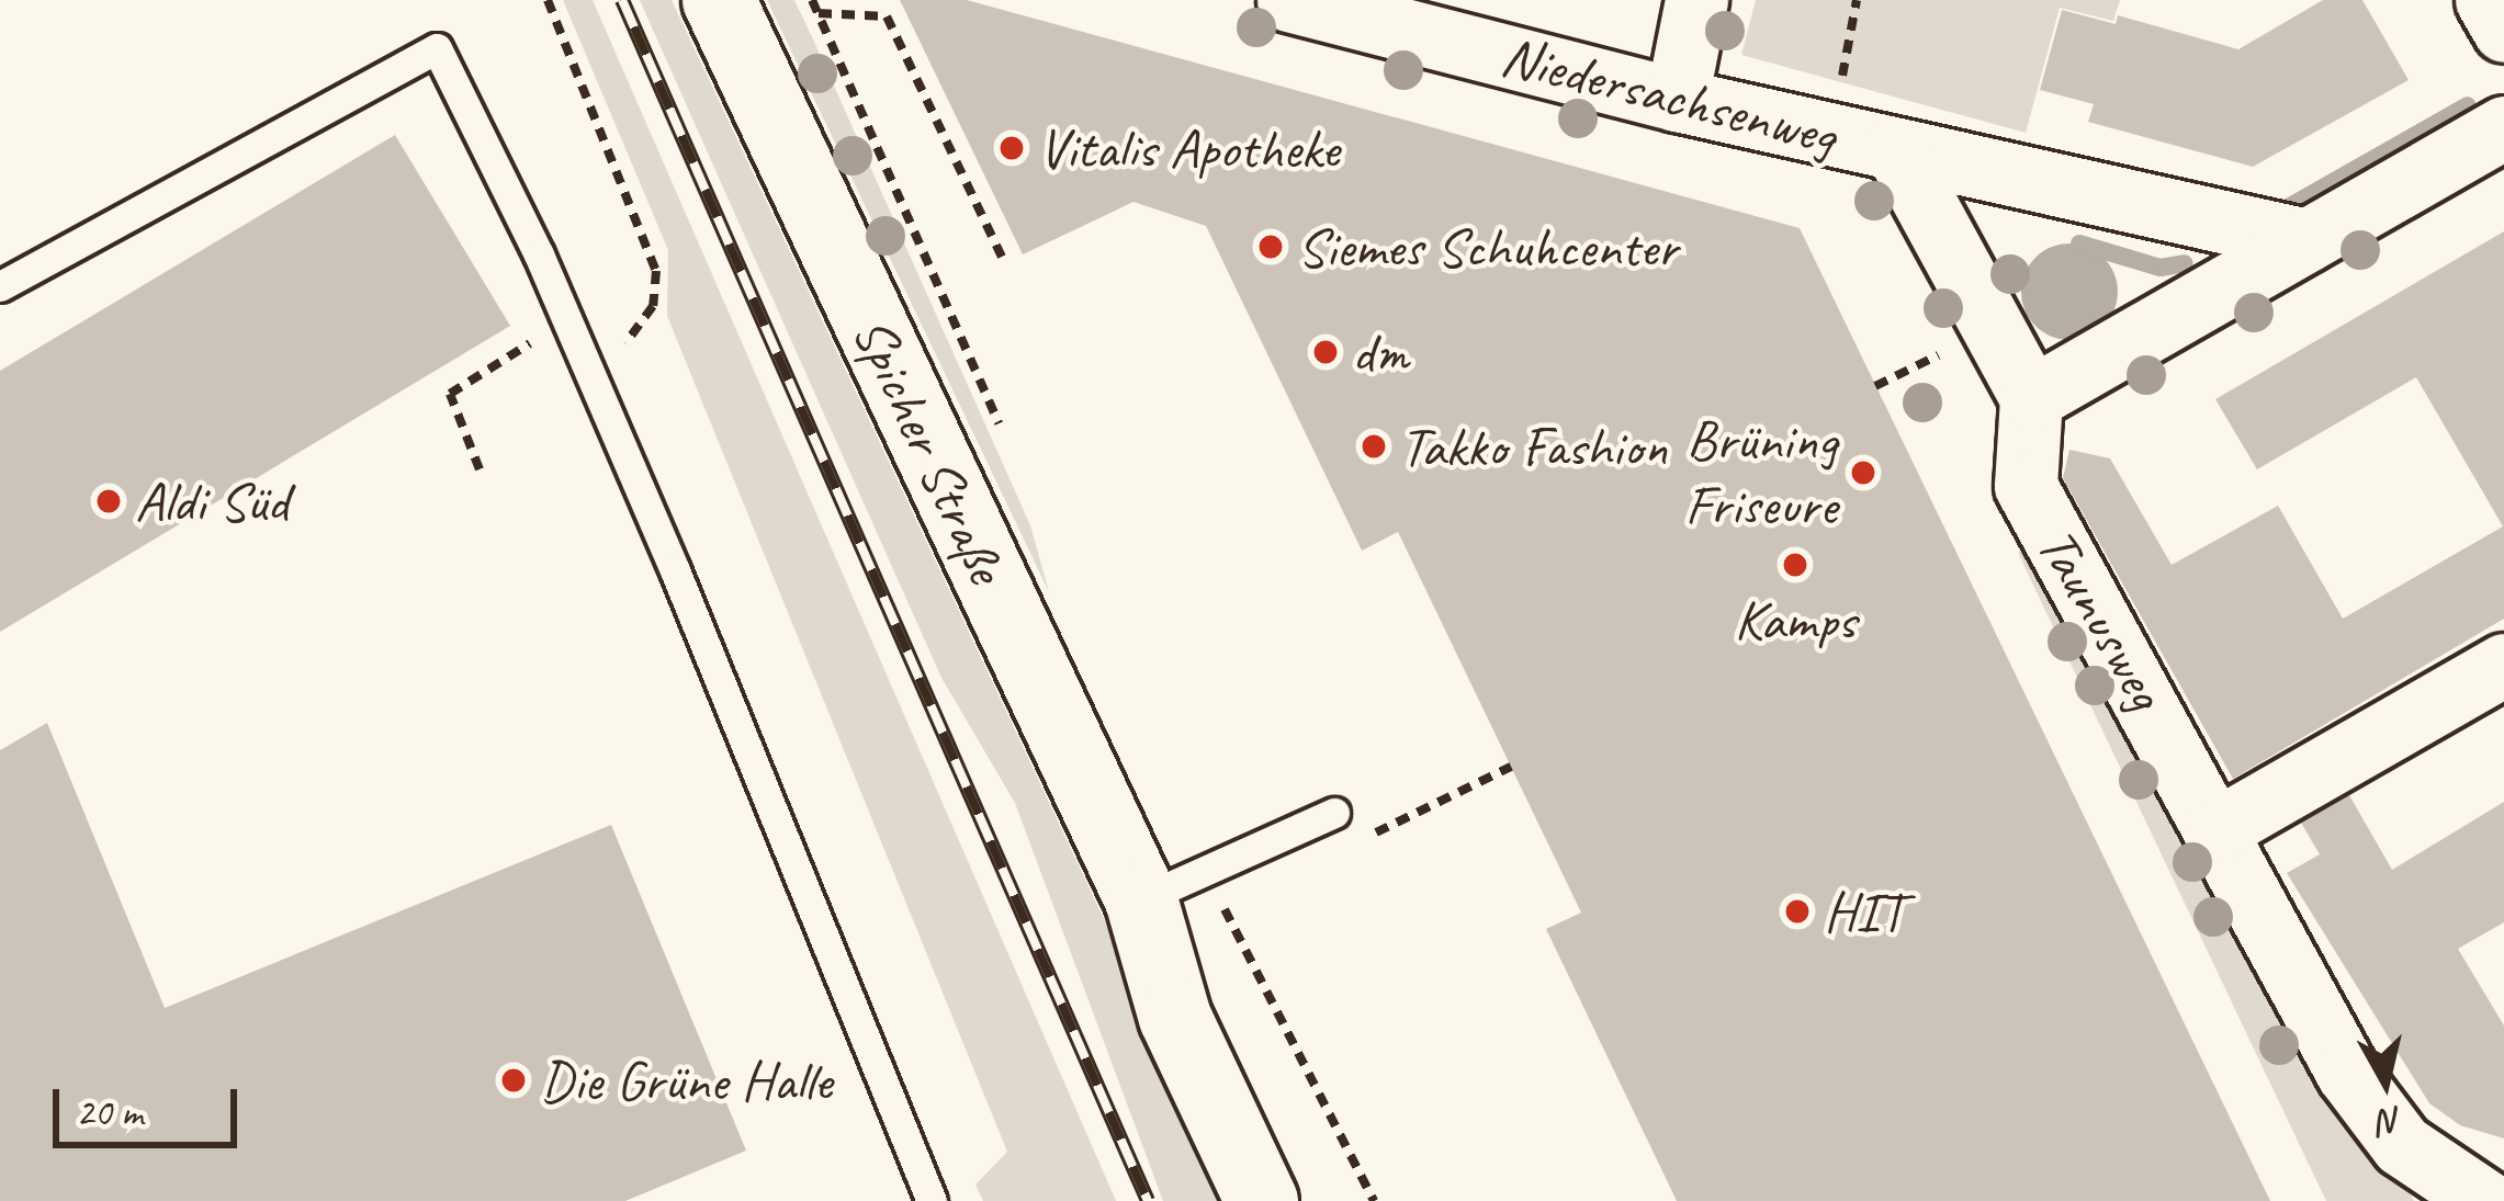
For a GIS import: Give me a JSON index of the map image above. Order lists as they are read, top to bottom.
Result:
{
  "streets": {
    "street": ["Niedersachsenweg", "Spicher Straße", "Taunusweg"]
  },
  "crossings": [
    ["Niedersachsenweg", "Taunusweg"]
  ],
  "places": [
    "Vitalis Apotheke",
    "Siemes Schuhcenter",
    "dm",
    "Takko Fashion",
    "Brüning Friseure",
    "Aldi Süd",
    "Kamps",
    "HIT",
    "Die Grüne Halle"
  ],
  "scale_bar": "20 m",
  "north": "bottom"
}
